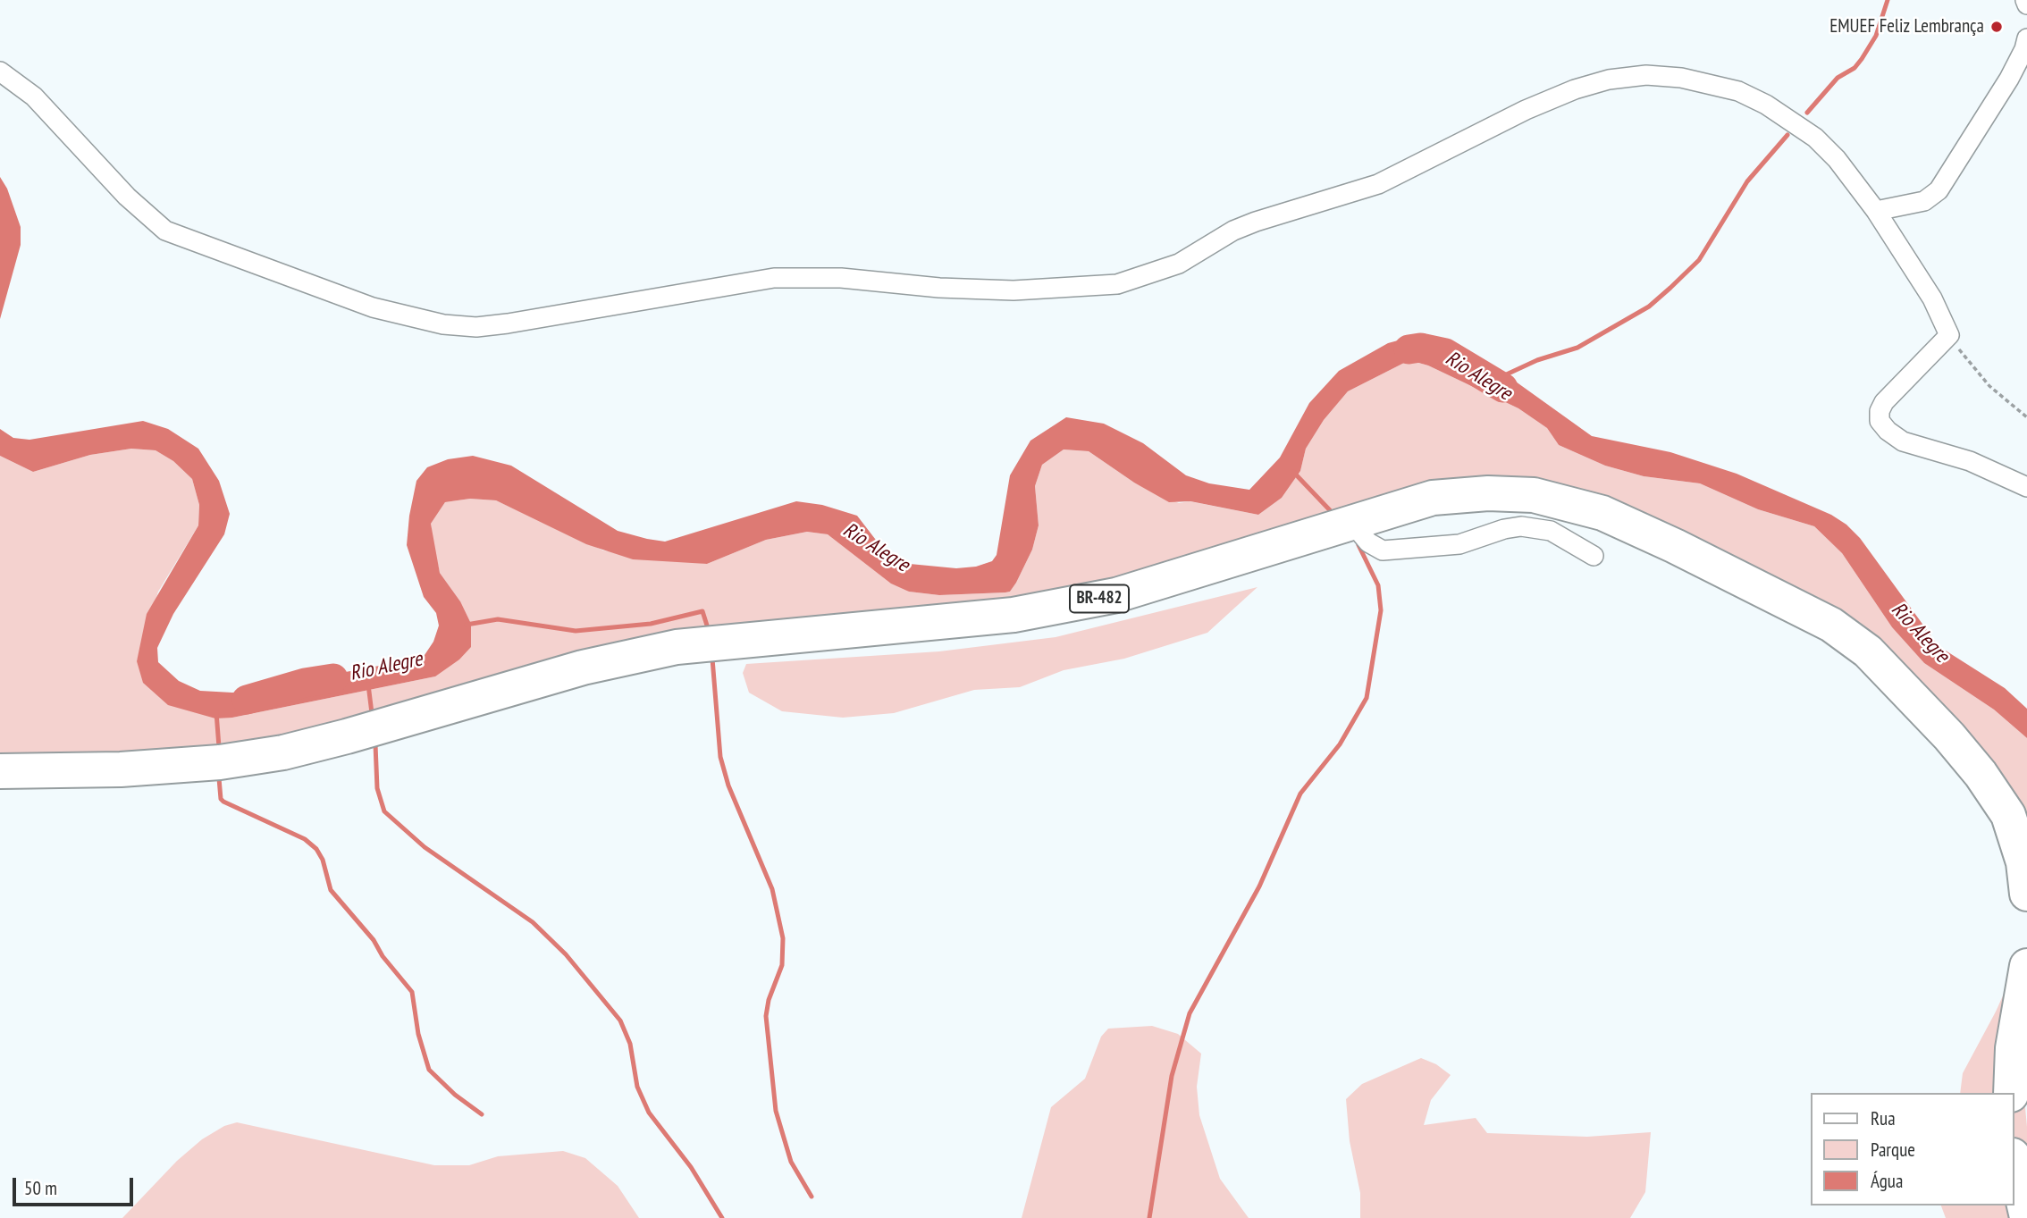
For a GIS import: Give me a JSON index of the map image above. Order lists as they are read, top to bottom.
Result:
{
  "streets": {
    "highway": ["BR-482"]
  },
  "water": ["Rio Alegre"],
  "places": ["EMUEF Feliz Lembrança"],
  "legend": ["Rua", "Parque", "Água"],
  "scale_bar": "50 m"
}
